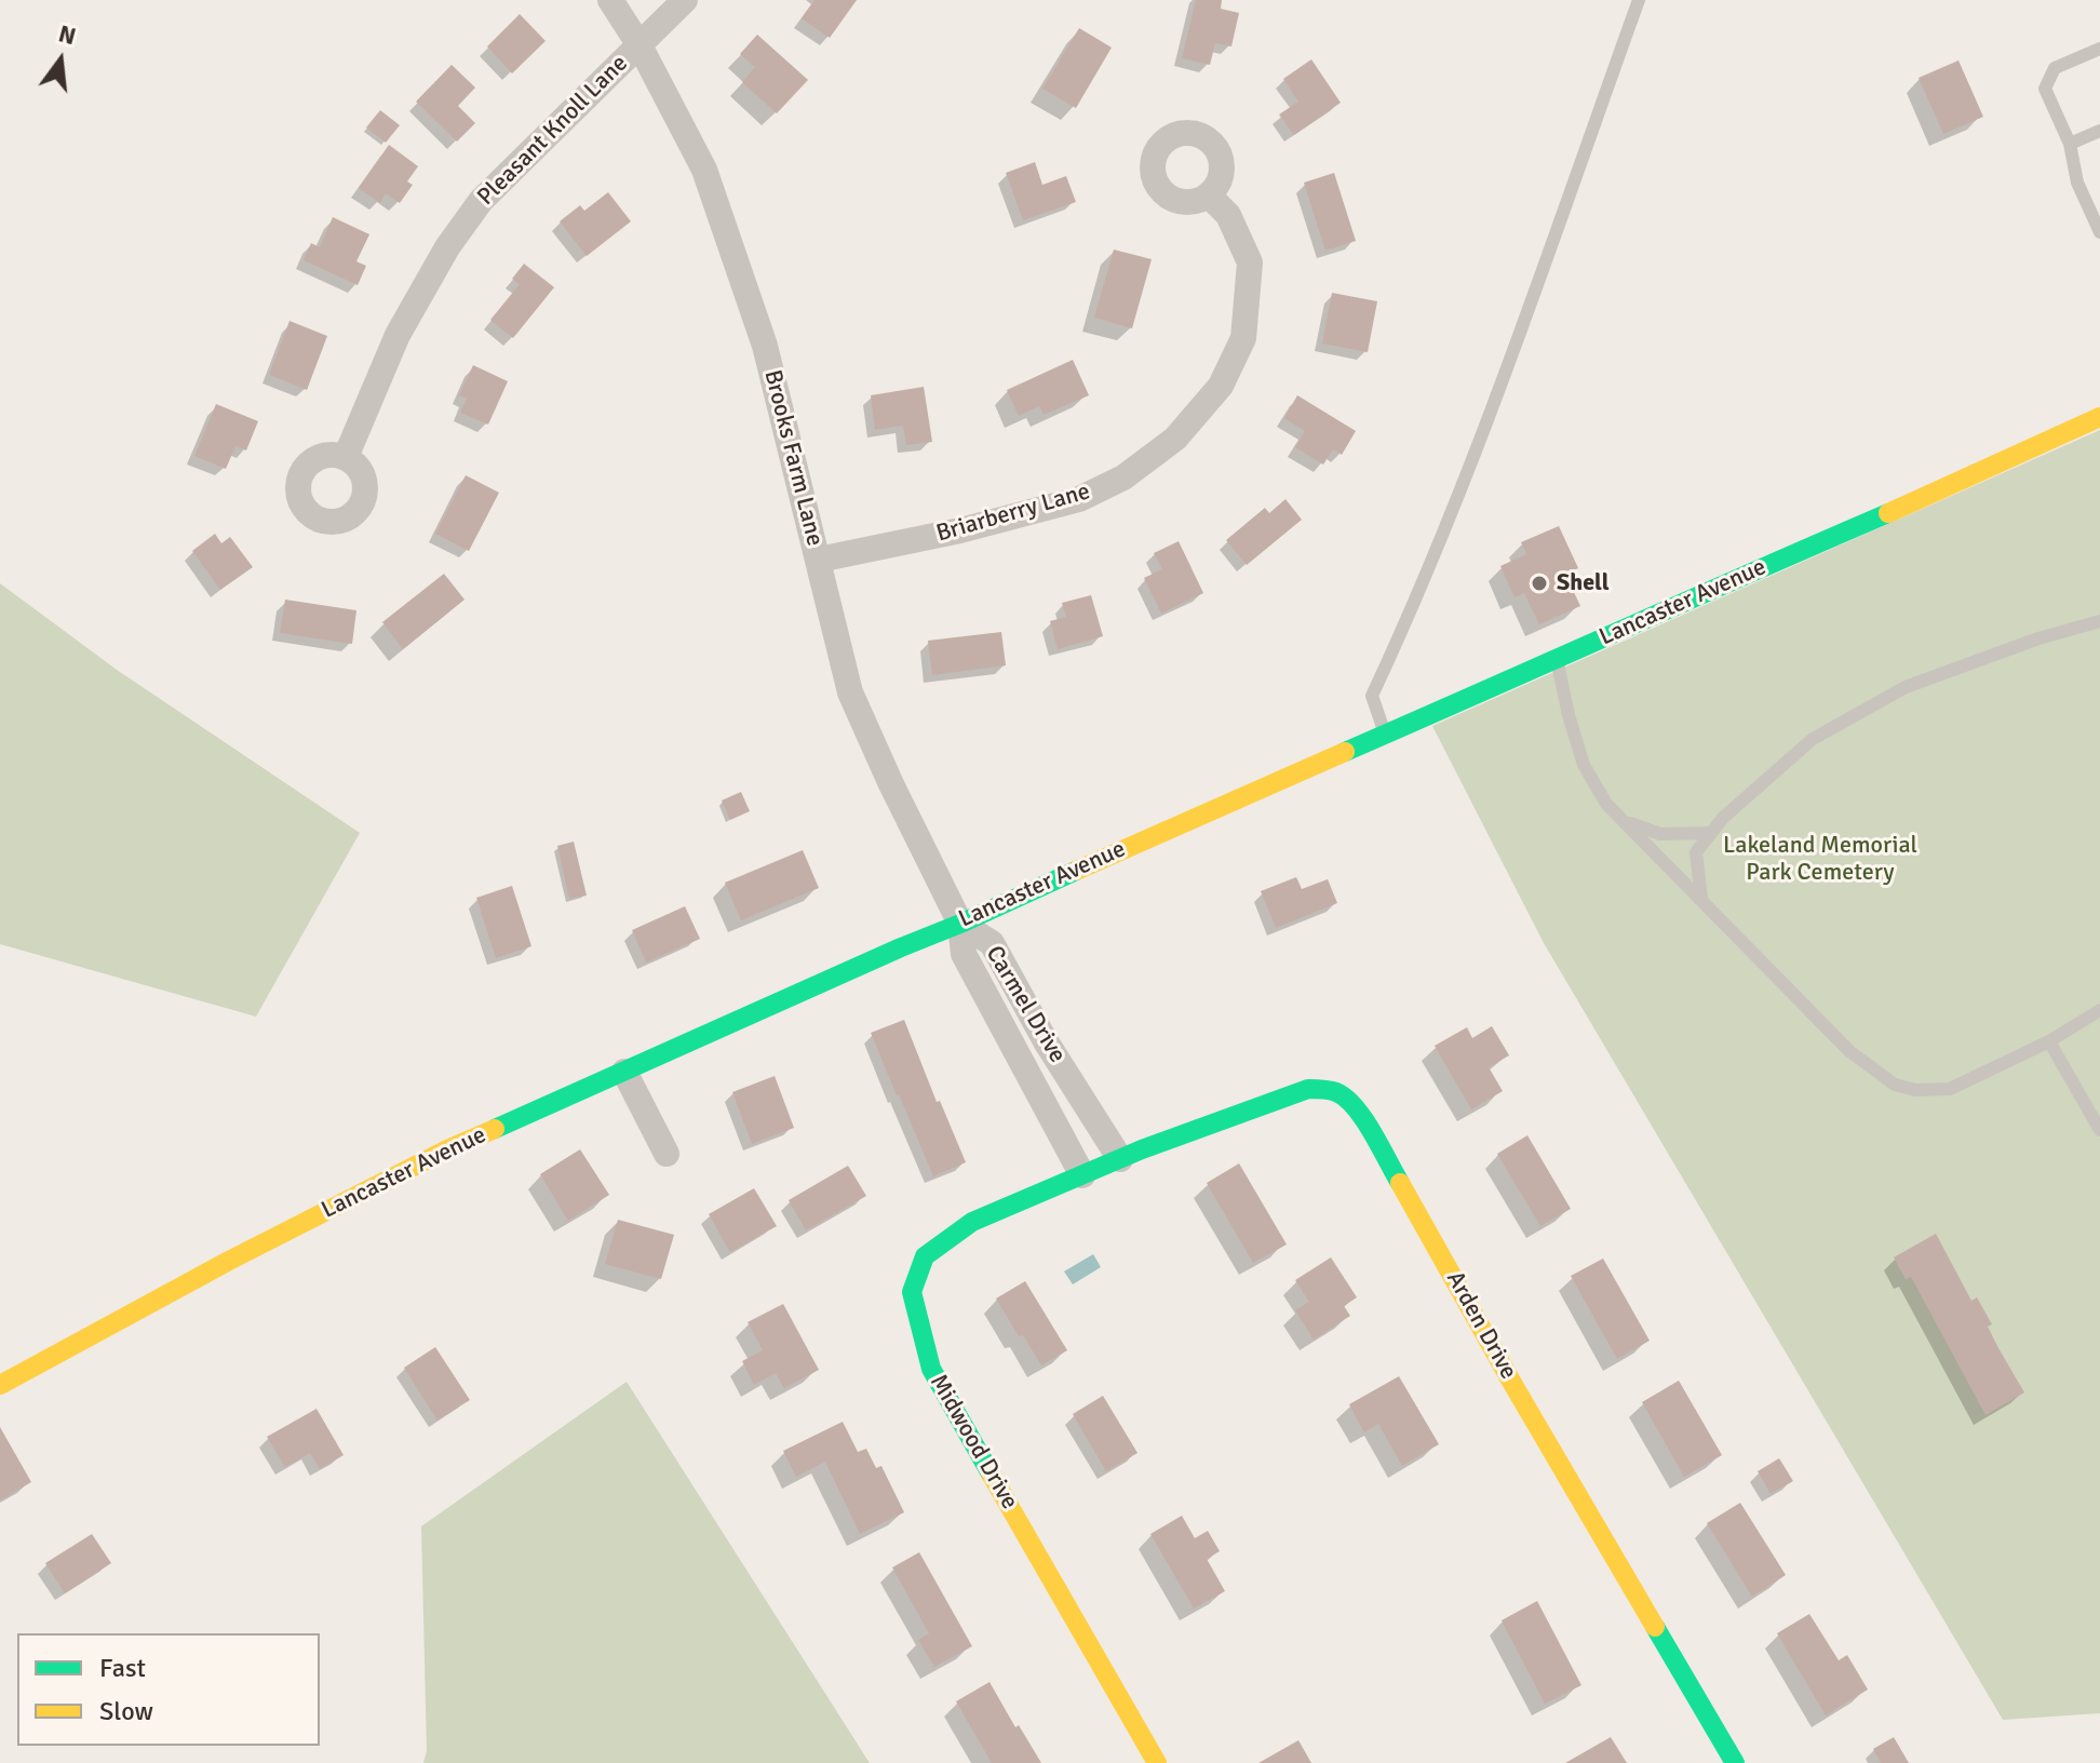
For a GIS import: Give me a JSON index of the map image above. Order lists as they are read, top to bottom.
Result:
{
  "streets": {
    "main road": ["Lancaster Avenue", "Arden Drive", "Midwood Drive"],
    "street": [
      "Pleasant Knoll Lane",
      "Brooks Farm Lane",
      "Briarberry Lane",
      "Carmel Drive"
    ]
  },
  "crossings": [
    ["Pleasant Knoll Lane", "Brooks Farm Lane"],
    ["Brooks Farm Lane", "Briarberry Lane"],
    ["Brooks Farm Lane", "Lancaster Avenue"],
    ["Brooks Farm Lane", "Carmel Drive"],
    ["Lancaster Avenue", "Carmel Drive"],
    ["Carmel Drive", "Arden Drive"],
    ["Carmel Drive", "Midwood Drive"],
    ["Arden Drive", "Midwood Drive"]
  ],
  "parks": ["Lakeland Memorial Park Cemetery"],
  "places": ["Shell"],
  "legend": ["Fast", "Slow"],
  "north": "top"
}
